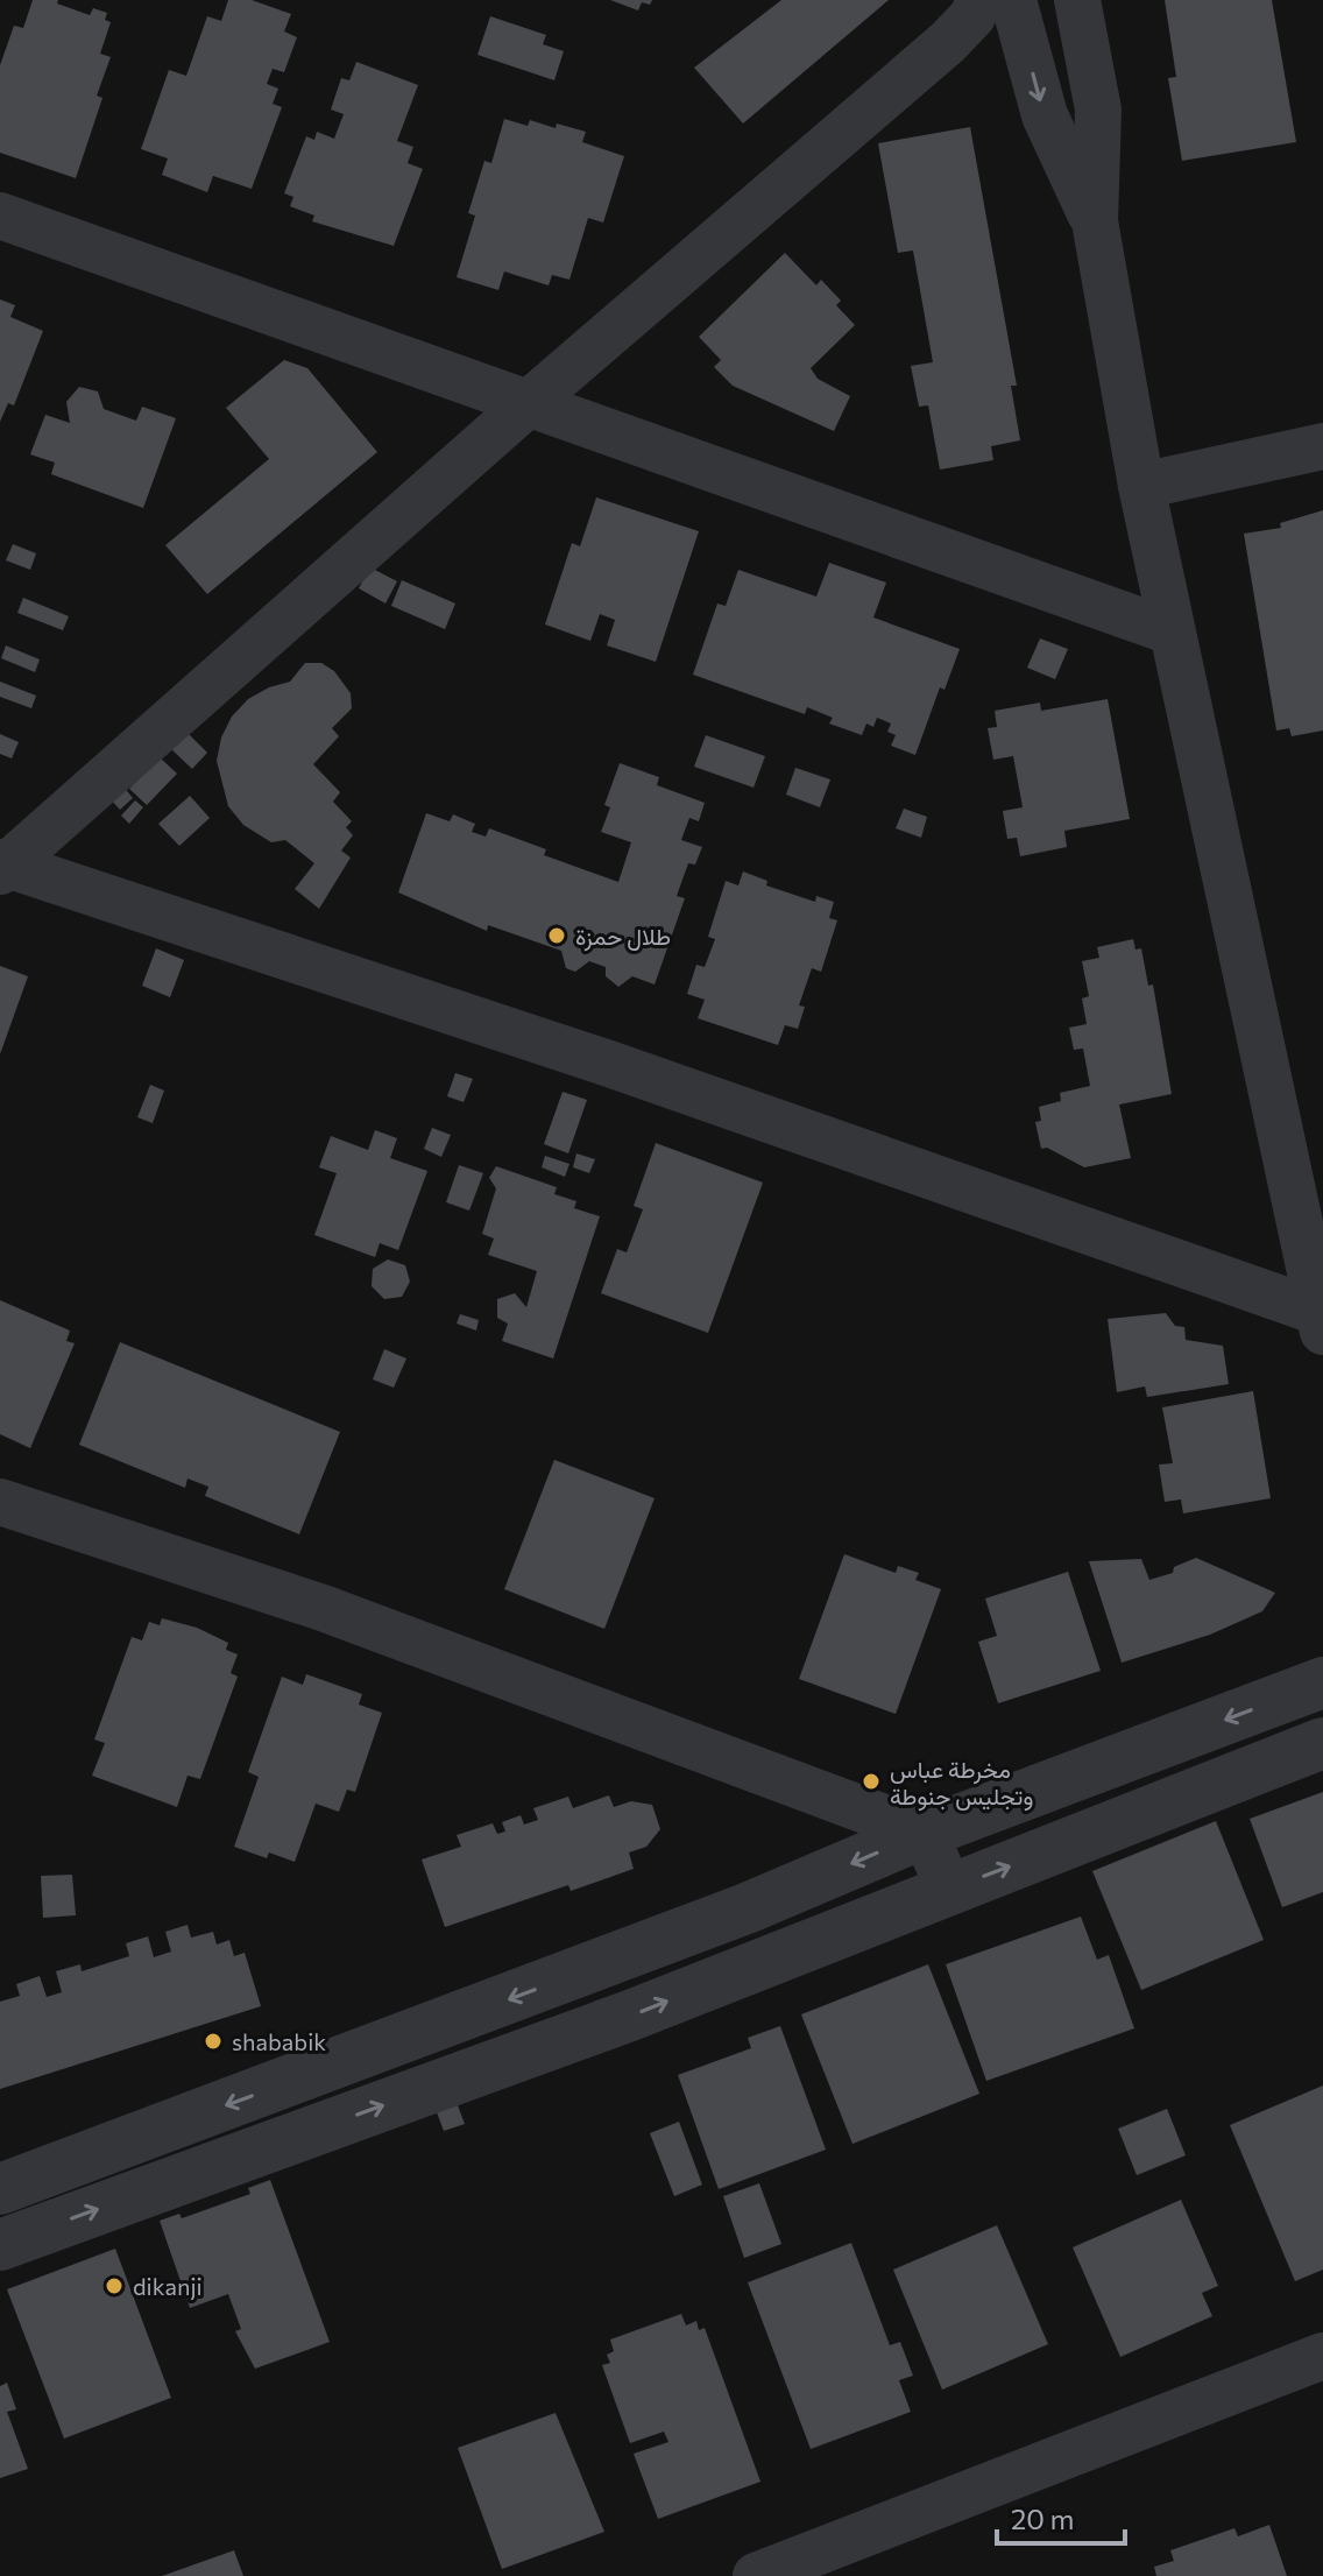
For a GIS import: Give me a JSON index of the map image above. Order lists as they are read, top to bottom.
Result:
{
  "places": [
    "طلال حمزة",
    "مخرطة عباس وتجليس جنوطة",
    "shababik",
    "dikanji"
  ],
  "scale_bar": "20 m"
}
